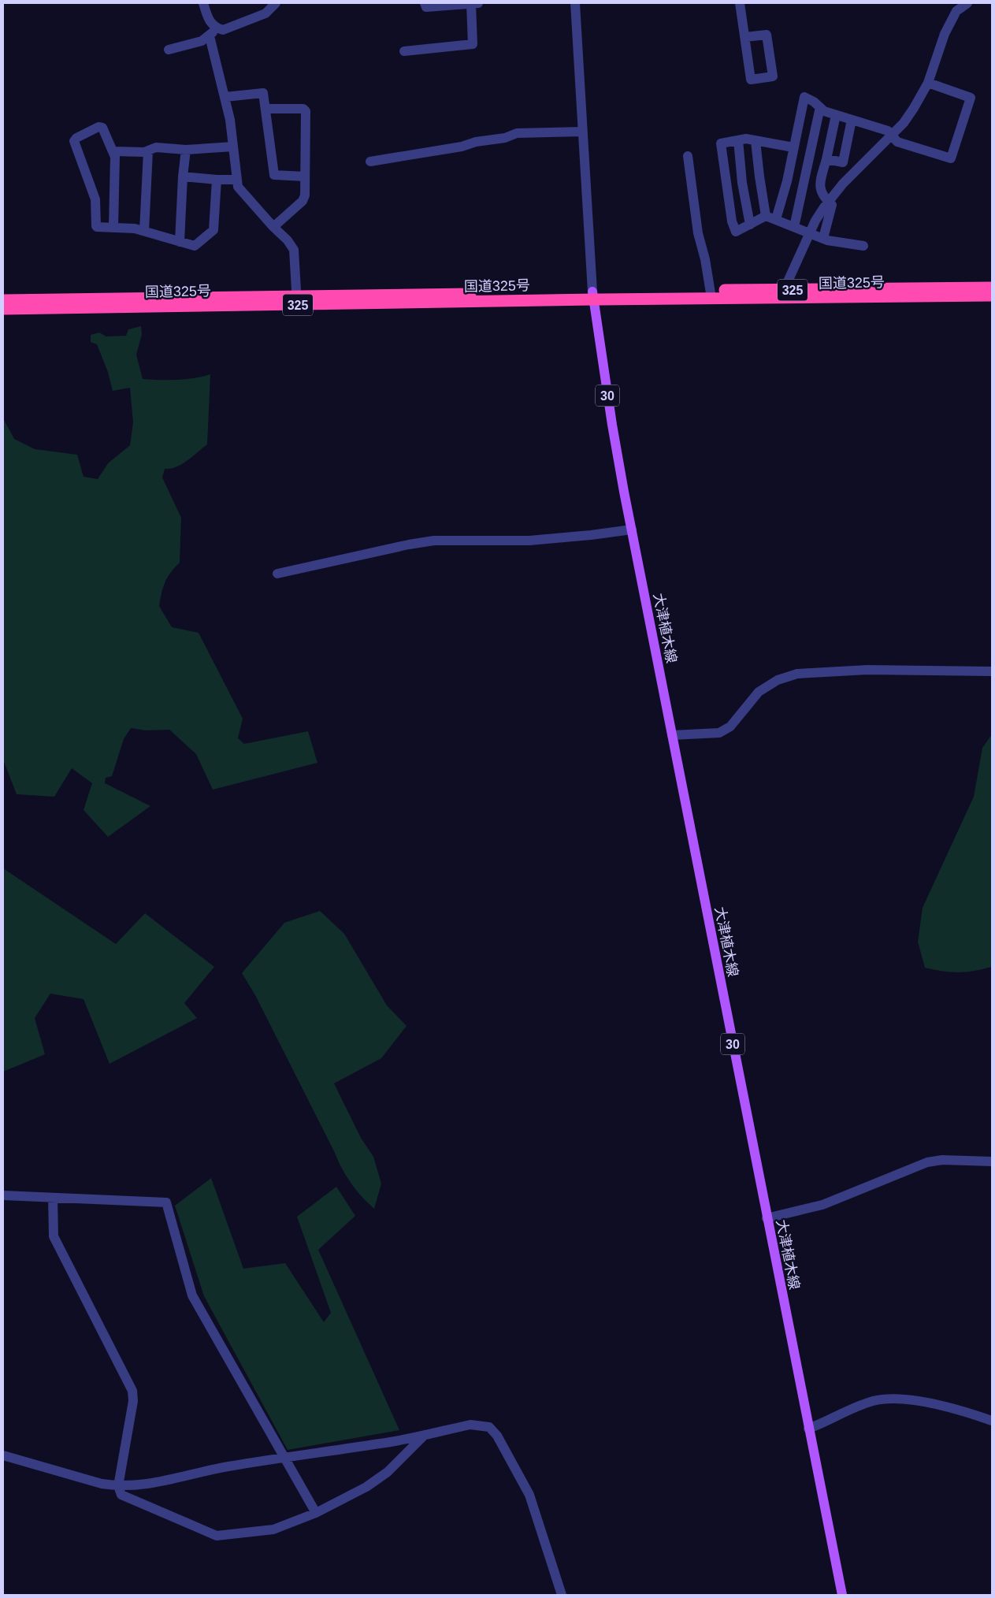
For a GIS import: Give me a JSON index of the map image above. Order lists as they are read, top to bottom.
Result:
{
  "streets": {
    "highway": ["国道325号", "325"],
    "main road": ["30", "大津植木線"]
  },
  "crossings": [
    ["国道325号", "大津植木線"]
  ]
}
